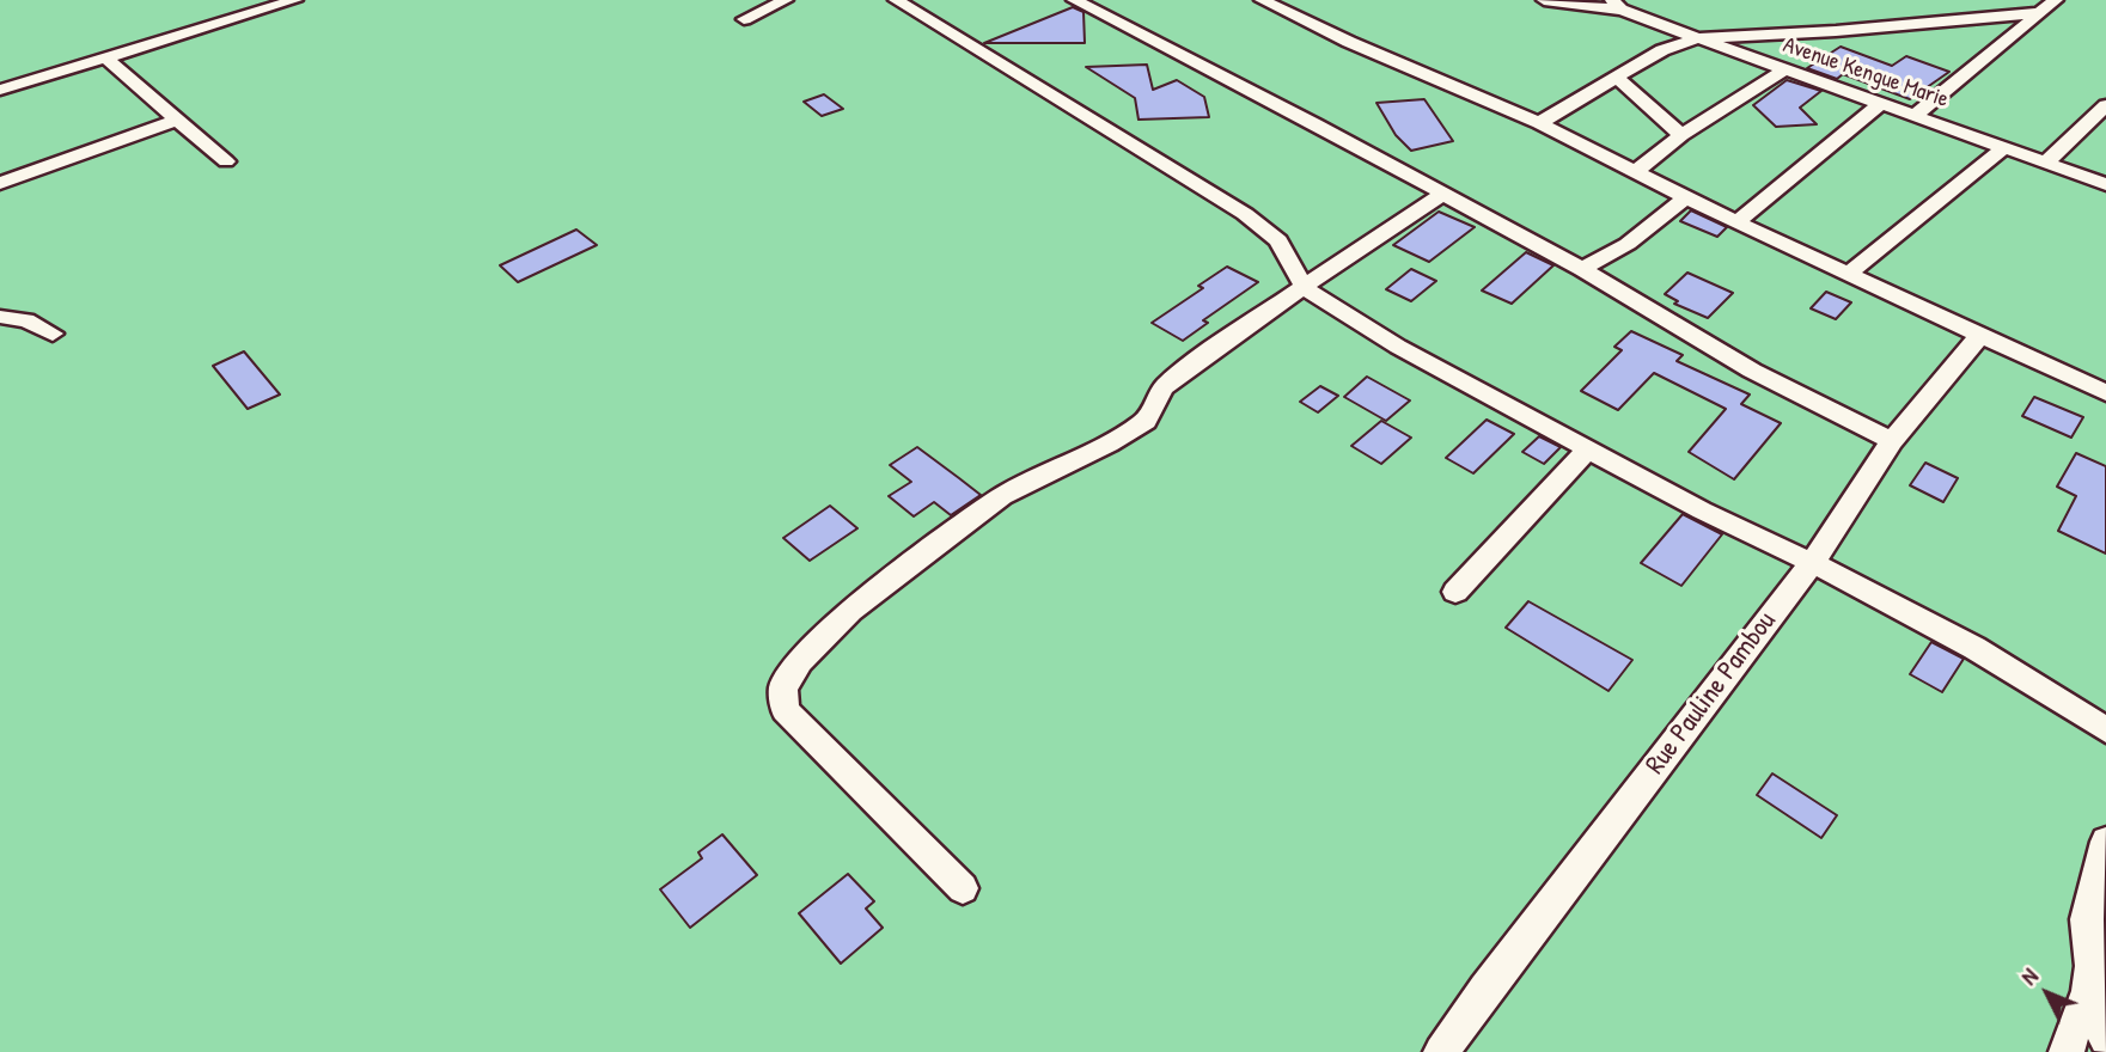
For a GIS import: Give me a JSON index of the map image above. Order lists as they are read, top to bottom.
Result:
{
  "streets": {
    "street": ["Avenue Kengue Marie", "Rue Pauline Pambou"]
  },
  "north": "top left"
}
